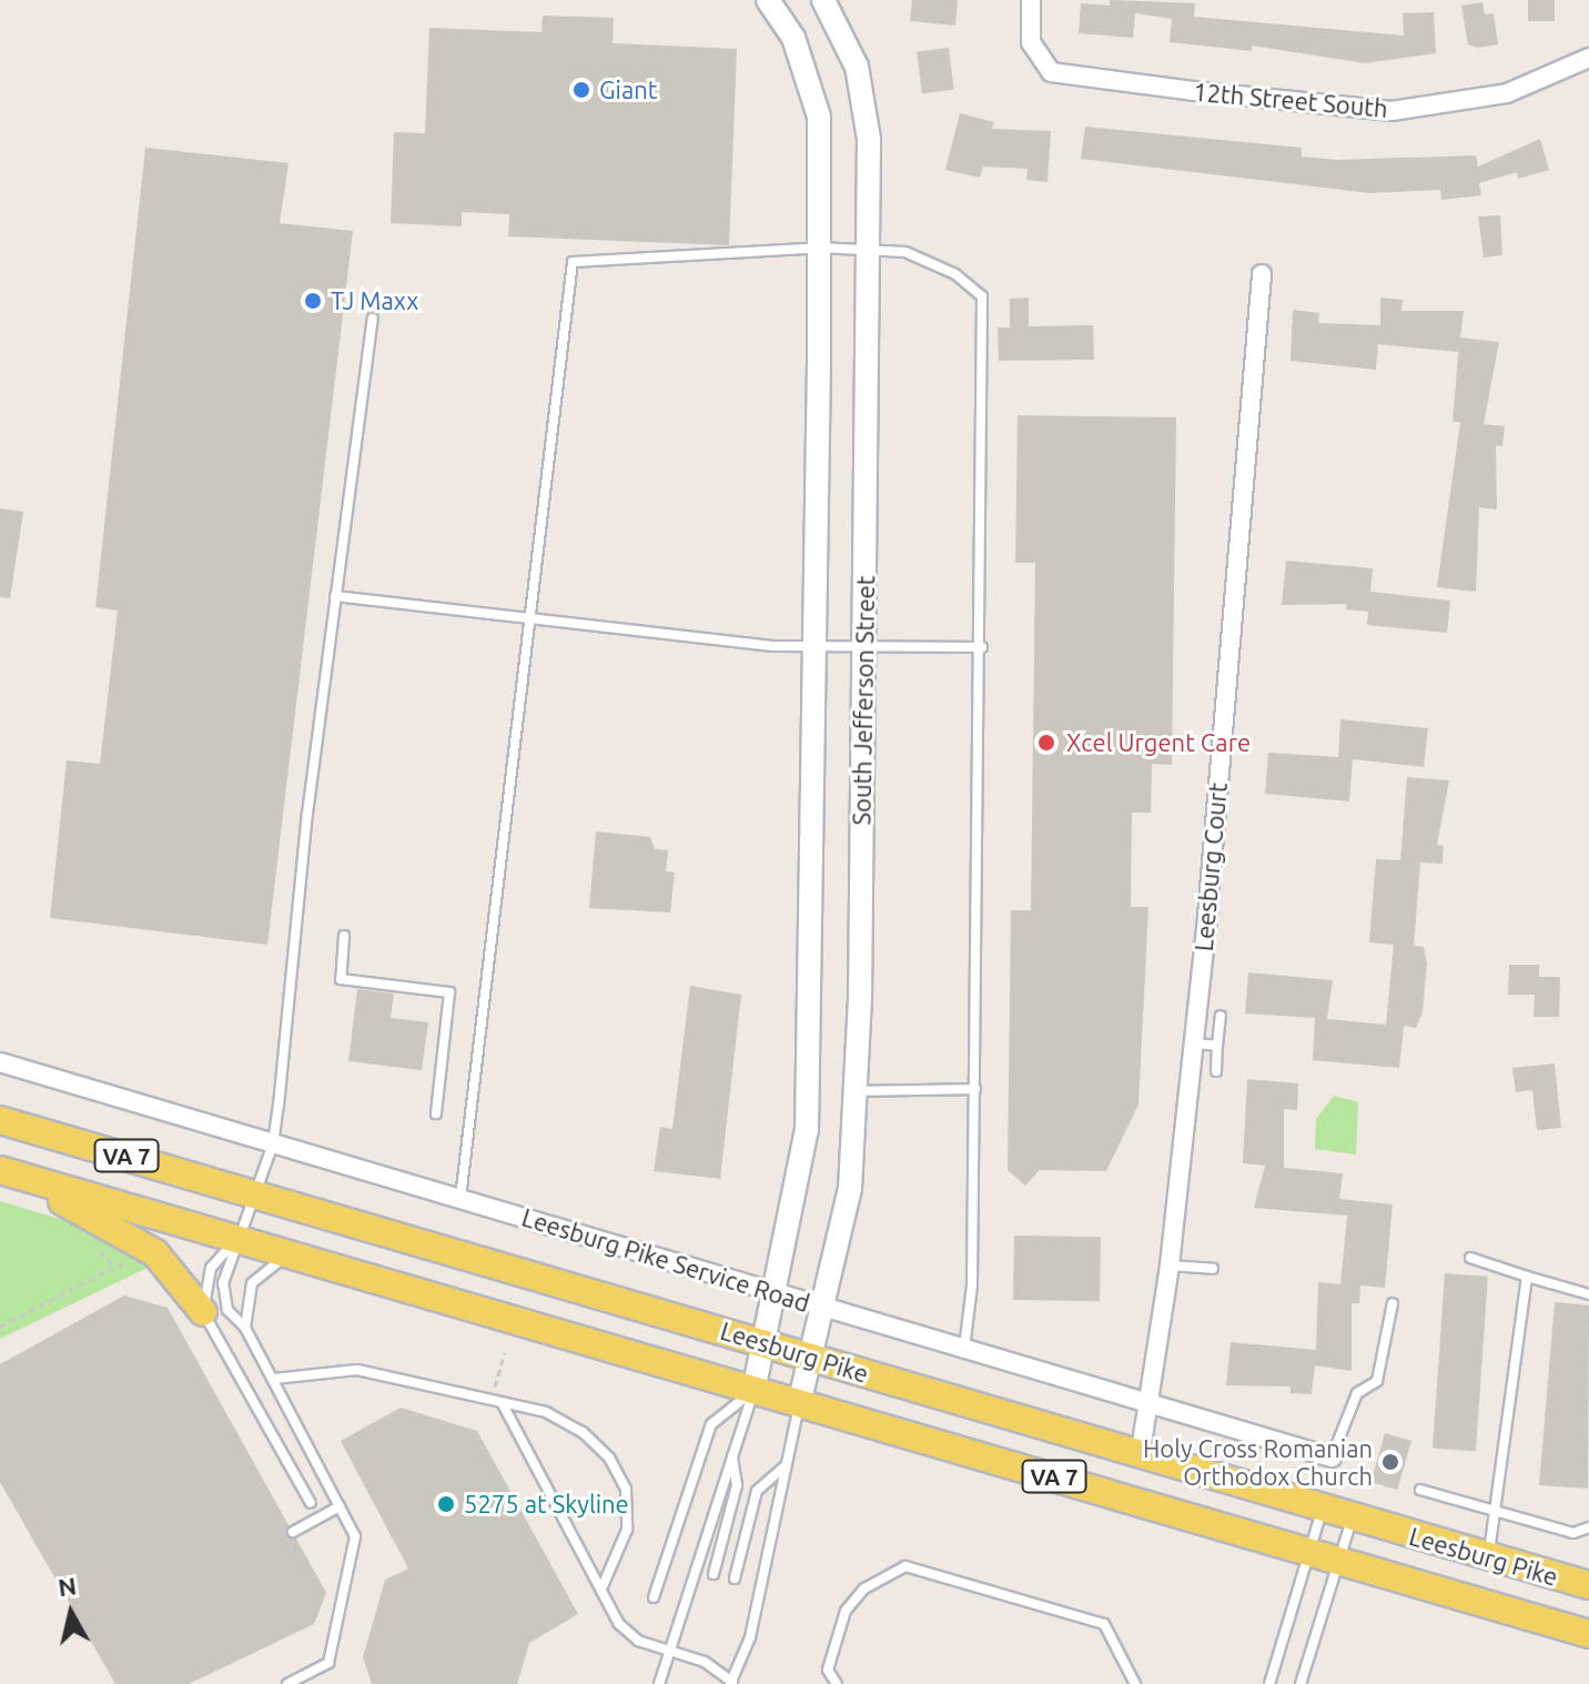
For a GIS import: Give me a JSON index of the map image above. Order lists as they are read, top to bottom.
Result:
{
  "streets": {
    "main road": ["VA 7", "Leesburg Pike"],
    "street": [
      "12th Street South",
      "South Jefferson Street",
      "Leesburg Court",
      "Leesburg Pike Service Road"
    ]
  },
  "crossings": [
    ["South Jefferson Street", "Leesburg Pike Service Road"],
    ["South Jefferson Street", "Leesburg Pike"],
    ["Leesburg Court", "Leesburg Pike Service Road"],
    ["Leesburg Court", "Leesburg Pike"]
  ],
  "places": [
    "Giant",
    "TJ Maxx",
    "Xcel Urgent Care",
    "Holy Cross Romanian Orthodox Church",
    "5275 at Skyline"
  ],
  "north": "top"
}
